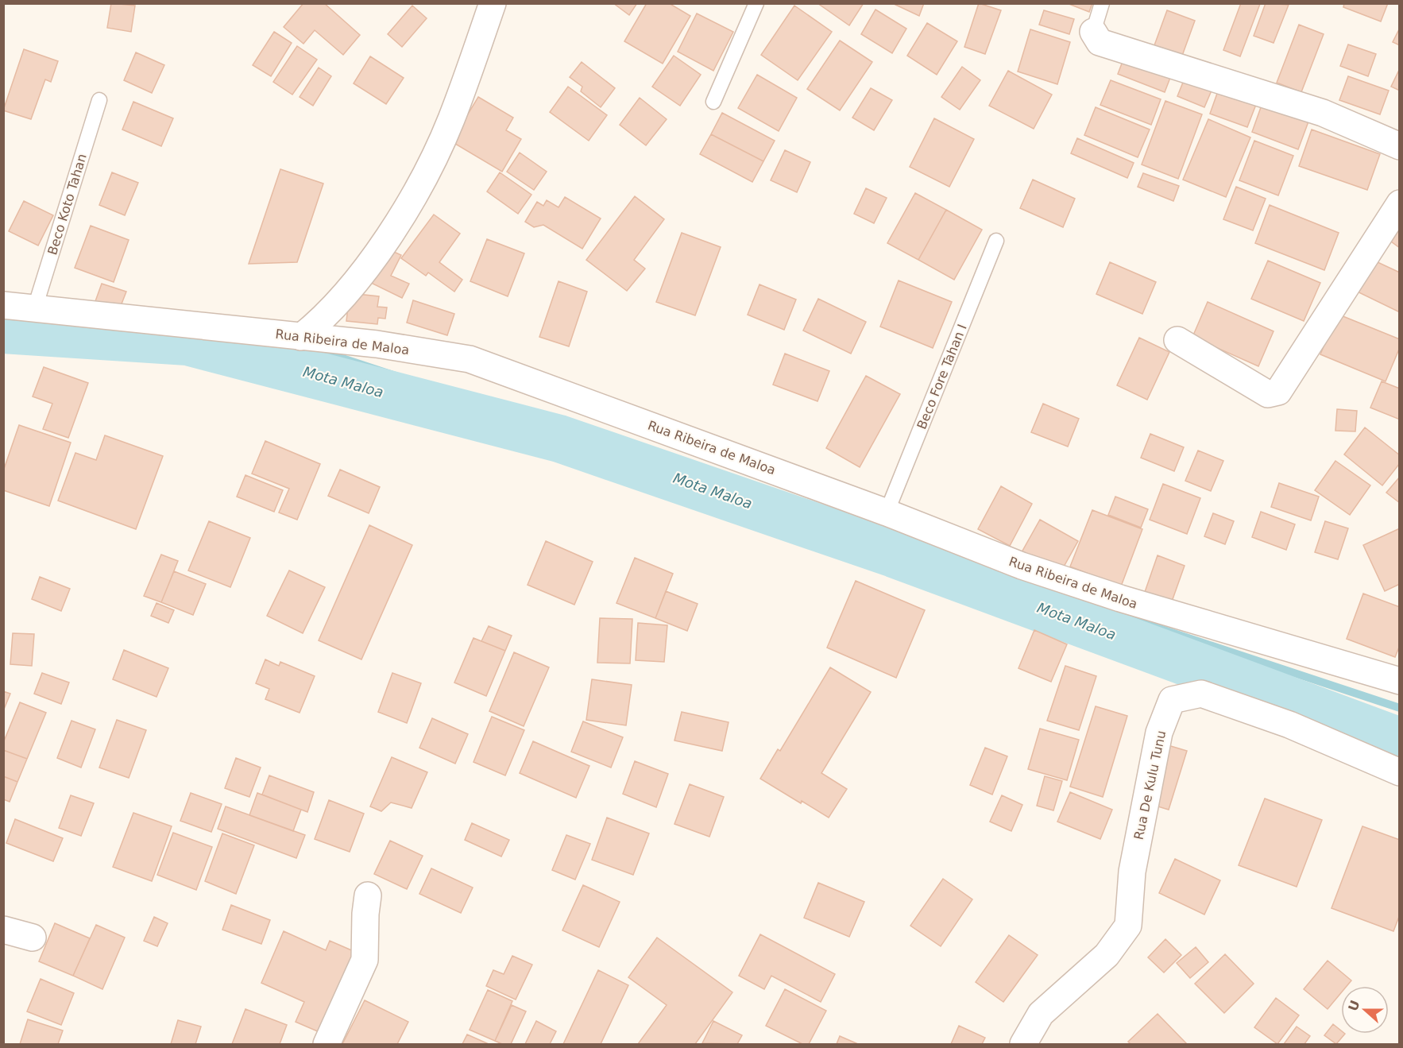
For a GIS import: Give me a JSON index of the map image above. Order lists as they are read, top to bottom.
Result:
{
  "streets": {
    "street": ["Rua Ribeira de Maloa", "Rua De Kulu Tunu"],
    "lane": ["Beco Koto Tahan", "Beco Fore Tahan I"]
  },
  "crossings": [
    ["Beco Koto Tahan", "Rua Ribeira de Maloa"],
    ["Rua Ribeira de Maloa", "Beco Fore Tahan I"]
  ],
  "water": ["Mota Maloa"],
  "north": "left"
}
